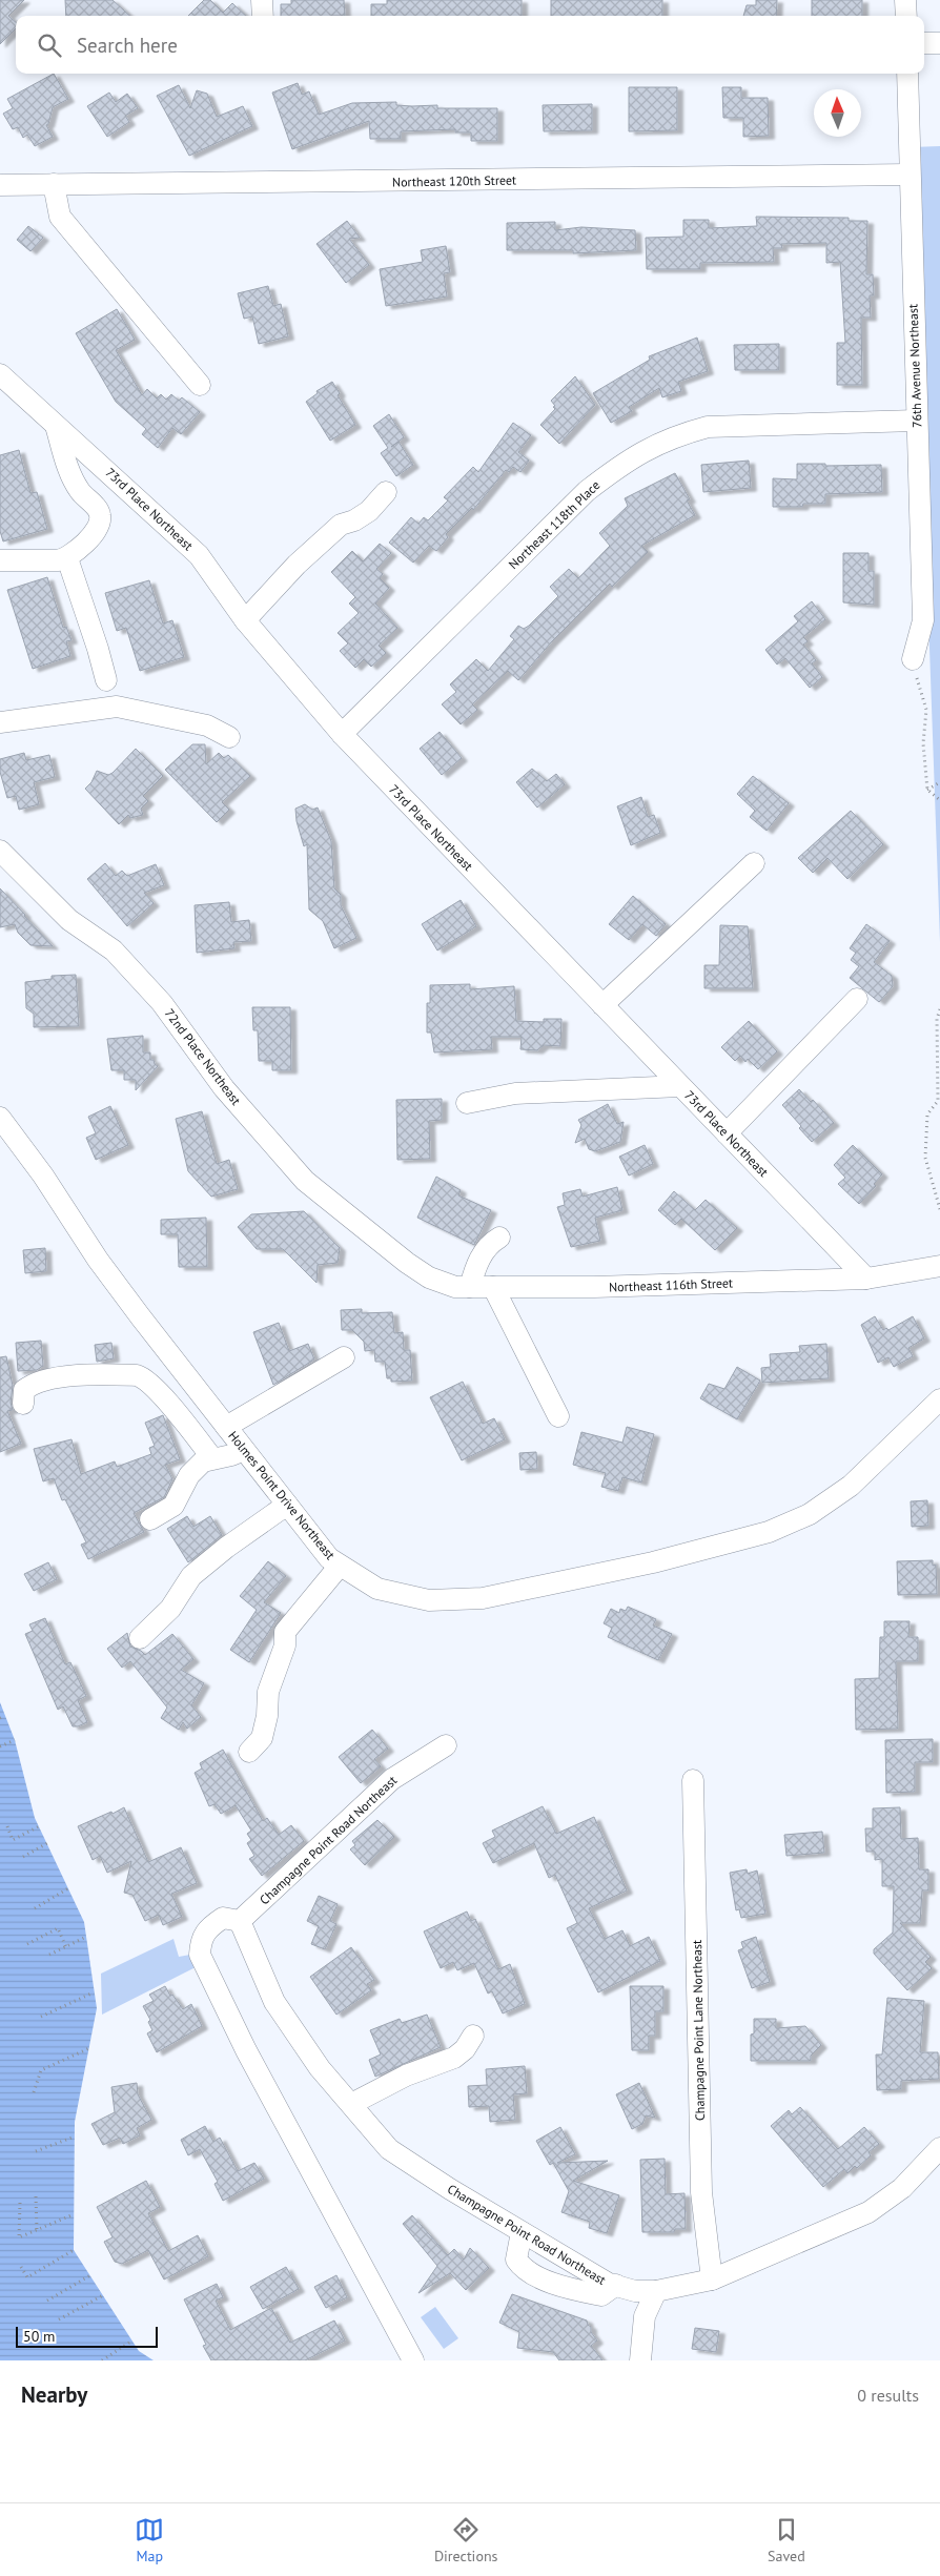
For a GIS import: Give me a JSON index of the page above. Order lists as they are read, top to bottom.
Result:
{
  "streets": {
    "street": [
      "Northeast 120th Street",
      "76th Avenue Northeast",
      "73rd Place Northeast",
      "Northeast 118th Place",
      "72nd Place Northeast",
      "Northeast 116th Street",
      "Holmes Point Drive Northeast",
      "Champagne Point Road Northeast",
      "Champagne Point Lane Northeast"
    ]
  },
  "crossings": [
    ["Northeast 120th Street", "76th Avenue Northeast"],
    ["76th Avenue Northeast", "Northeast 118th Place"],
    ["73rd Place Northeast", "Northeast 118th Place"],
    ["73rd Place Northeast", "Northeast 116th Street"],
    ["72nd Place Northeast", "Northeast 116th Street"],
    ["Champagne Point Road Northeast", "Champagne Point Lane Northeast"]
  ],
  "scale_bar": "50 m",
  "north": "top",
  "page": {
    "search": "Search here",
    "scale": "50 m",
    "heading": ["Nearby", "0 results"],
    "nav": ["Map", "Directions", "Saved"]
  }
}
